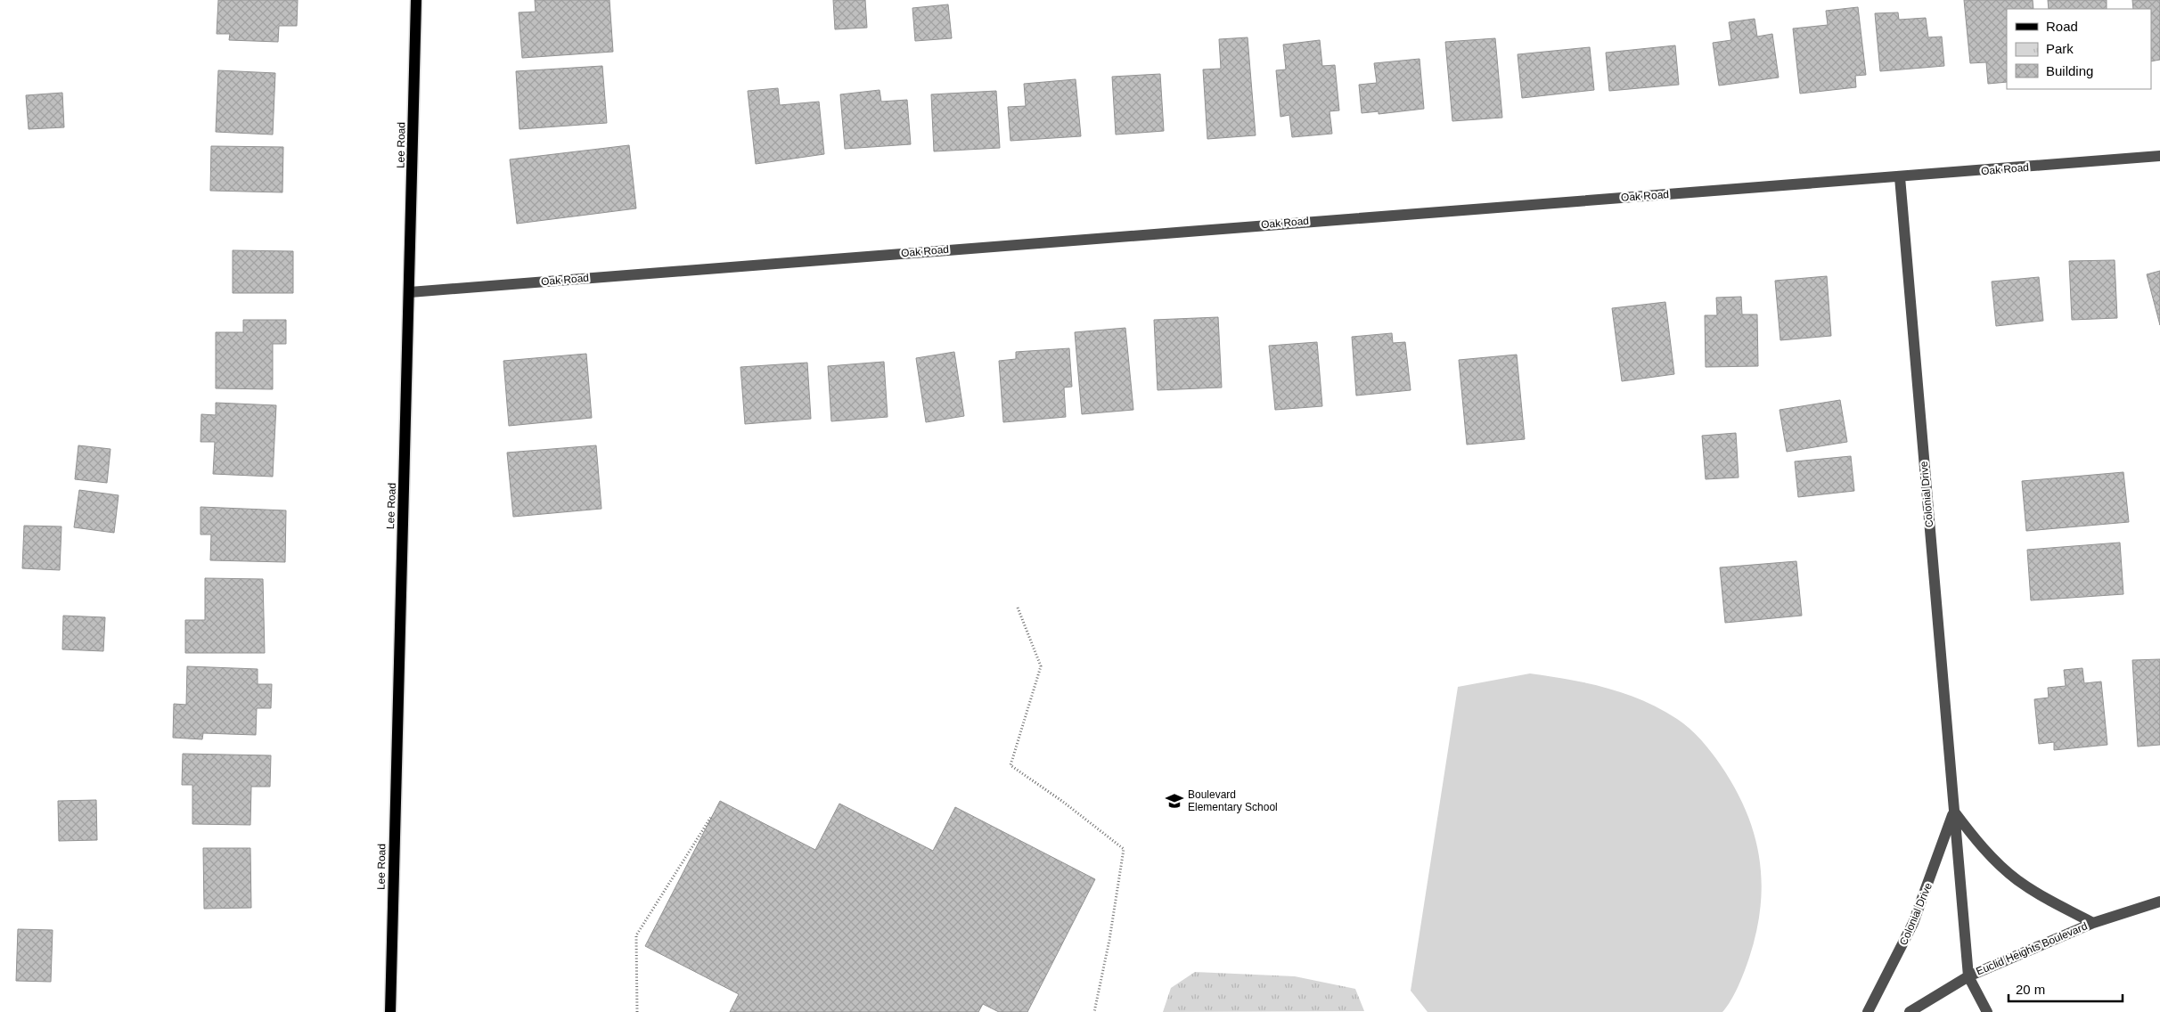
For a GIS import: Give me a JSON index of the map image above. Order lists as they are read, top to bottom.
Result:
{
  "streets": {
    "main road": ["Lee Road"],
    "street": ["Oak Road", "Colonial Drive", "Euclid Heights Boulevard"]
  },
  "crossings": [
    ["Lee Road", "Oak Road"],
    ["Oak Road", "Colonial Drive"],
    ["Colonial Drive", "Euclid Heights Boulevard"]
  ],
  "places": {
    "school or university": ["Boulevard Elementary School"]
  },
  "legend": ["Road", "Park", "Building"],
  "scale_bar": "20 m"
}
